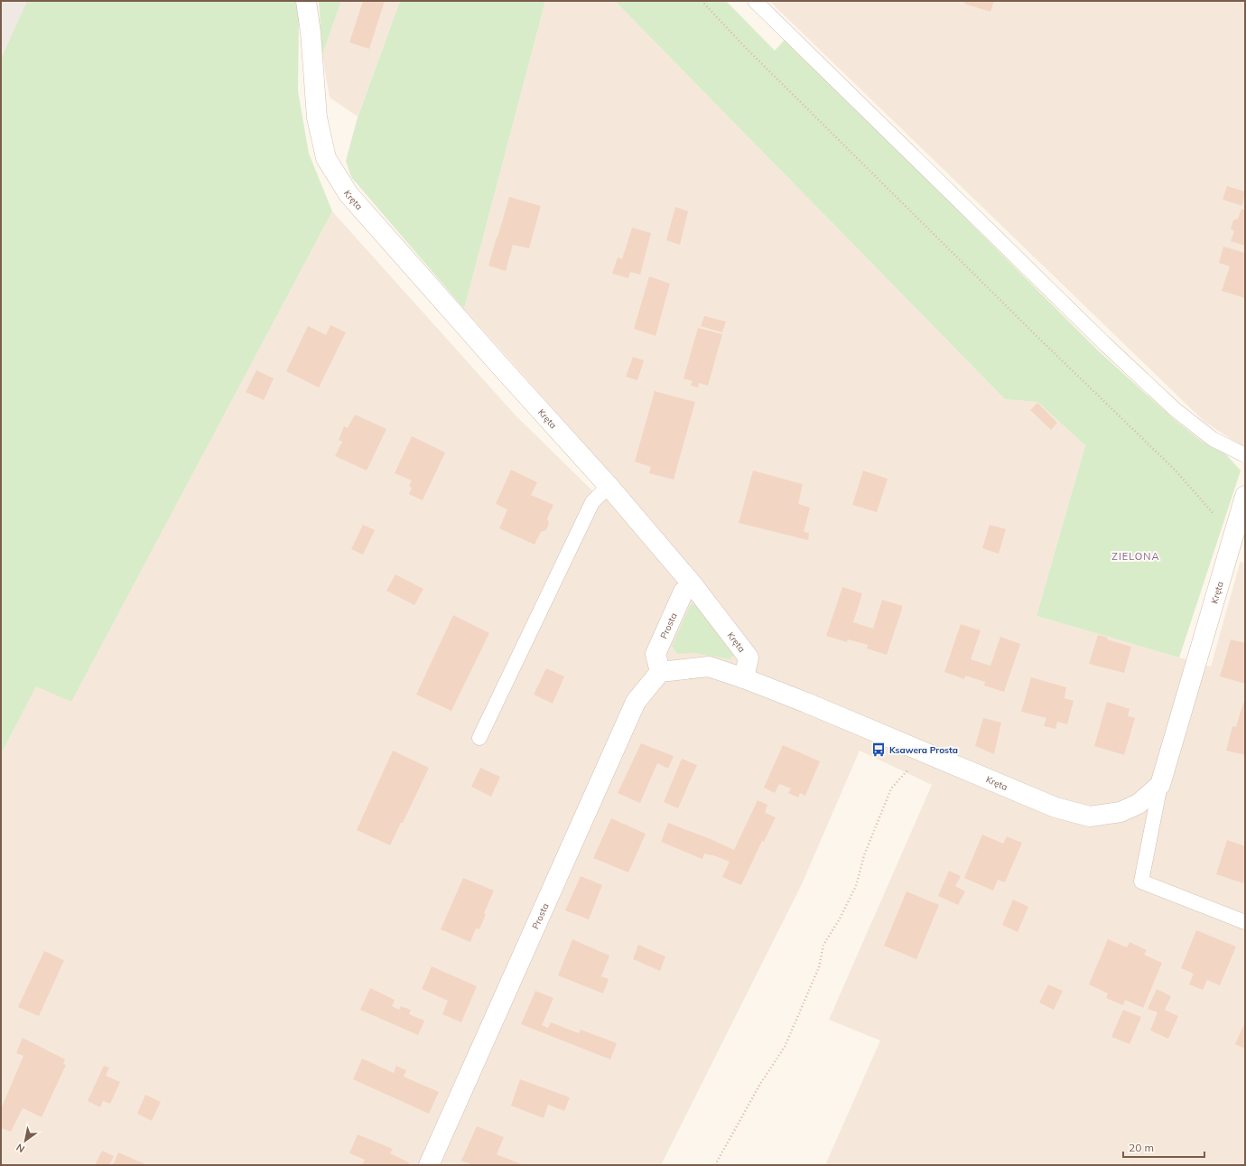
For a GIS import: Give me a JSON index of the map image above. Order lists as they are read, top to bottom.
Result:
{
  "streets": {
    "street": ["Kręta", "Prosta"]
  },
  "crossings": [
    ["Kręta", "Prosta"]
  ],
  "districts": ["ZIELONA"],
  "places": {
    "bus stop": ["Ksawera Prosta"]
  },
  "scale_bar": "20 m",
  "north": "bottom left"
}
